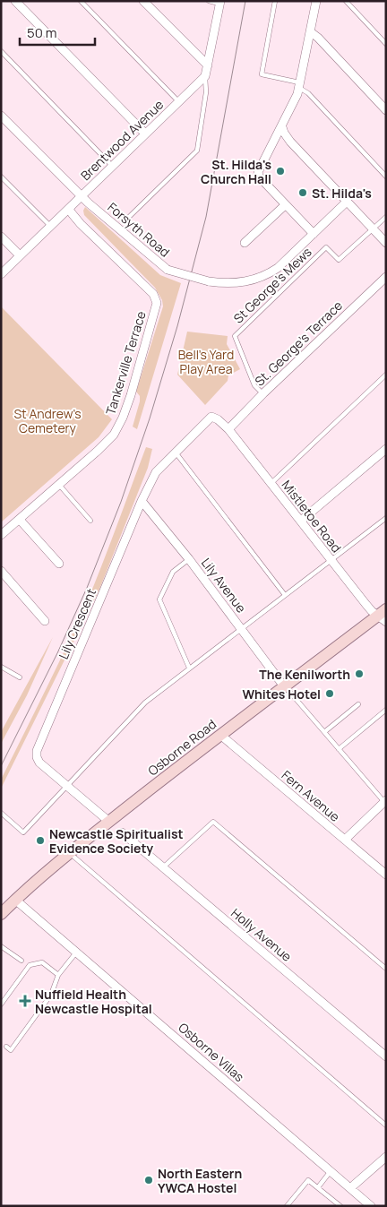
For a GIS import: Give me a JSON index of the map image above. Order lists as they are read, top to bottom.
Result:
{
  "streets": {
    "main road": ["Osborne Road"],
    "street": [
      "Brentwood Avenue",
      "Forsyth Road",
      "St. George's Terrace",
      "Tankerville Terrace",
      "Mistletoe Road",
      "Lily Avenue",
      "Lily Crescent",
      "Fern Avenue",
      "Holly Avenue",
      "Osborne Villas"
    ],
    "lane": ["St George's Mews"]
  },
  "crossings": [
    ["Brentwood Avenue", "Forsyth Road"],
    ["Brentwood Avenue", "Tankerville Terrace"],
    ["St George's Mews", "St. George's Terrace"],
    ["St. George's Terrace", "Mistletoe Road"],
    ["Mistletoe Road", "Lily Crescent"],
    ["Mistletoe Road", "Osborne Road"],
    ["Lily Avenue", "Lily Crescent"],
    ["Lily Avenue", "Osborne Road"],
    ["Osborne Road", "Fern Avenue"],
    ["Osborne Road", "Osborne Villas"]
  ],
  "parks": ["Bell's Yard Play Area", "St Andrew's Cemetery"],
  "places": {
    "other": [
      "St. Hilda's Church Hall",
      "St. Hilda's",
      "The Kenilworth",
      "Whites Hotel",
      "Newcastle Spiritualist Evidence Society",
      "North Eastern YWCA Hostel"
    ],
    "health": ["Nuffield Health Newcastle Hospital"]
  },
  "scale_bar": "50 m"
}
